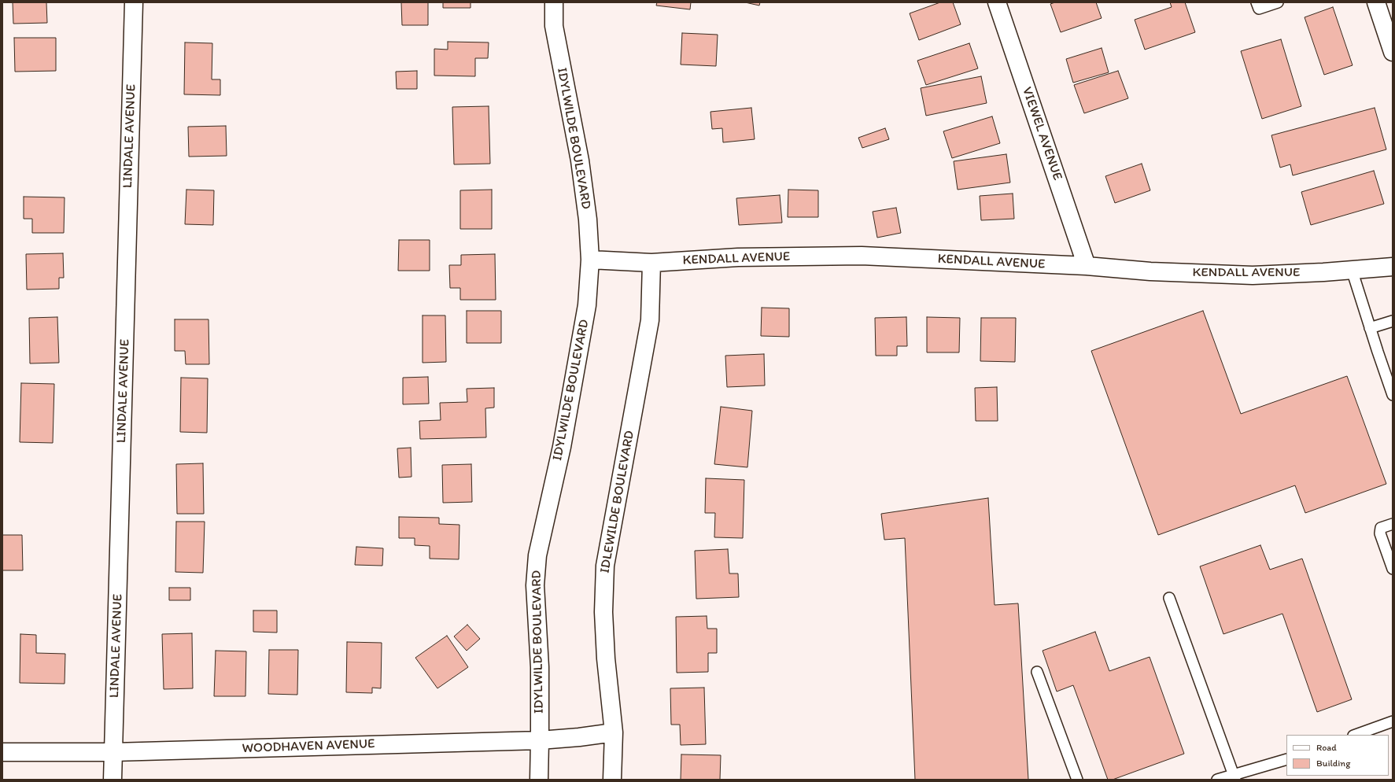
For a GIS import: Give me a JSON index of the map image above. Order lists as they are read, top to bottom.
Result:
{
  "streets": {
    "street": [
      "VIEWEL AVENUE",
      "LINDALE AVENUE",
      "IDYLWILDE BOULEVARD",
      "KENDALL AVENUE",
      "IDLEWILDE BOULEVARD",
      "WOODHAVEN AVENUE"
    ]
  },
  "crossings": [
    ["VIEWEL AVENUE", "KENDALL AVENUE"],
    ["LINDALE AVENUE", "WOODHAVEN AVENUE"],
    ["IDYLWILDE BOULEVARD", "KENDALL AVENUE"],
    ["IDYLWILDE BOULEVARD", "WOODHAVEN AVENUE"],
    ["KENDALL AVENUE", "IDLEWILDE BOULEVARD"],
    ["IDLEWILDE BOULEVARD", "WOODHAVEN AVENUE"]
  ],
  "legend": ["Road", "Building"]
}
